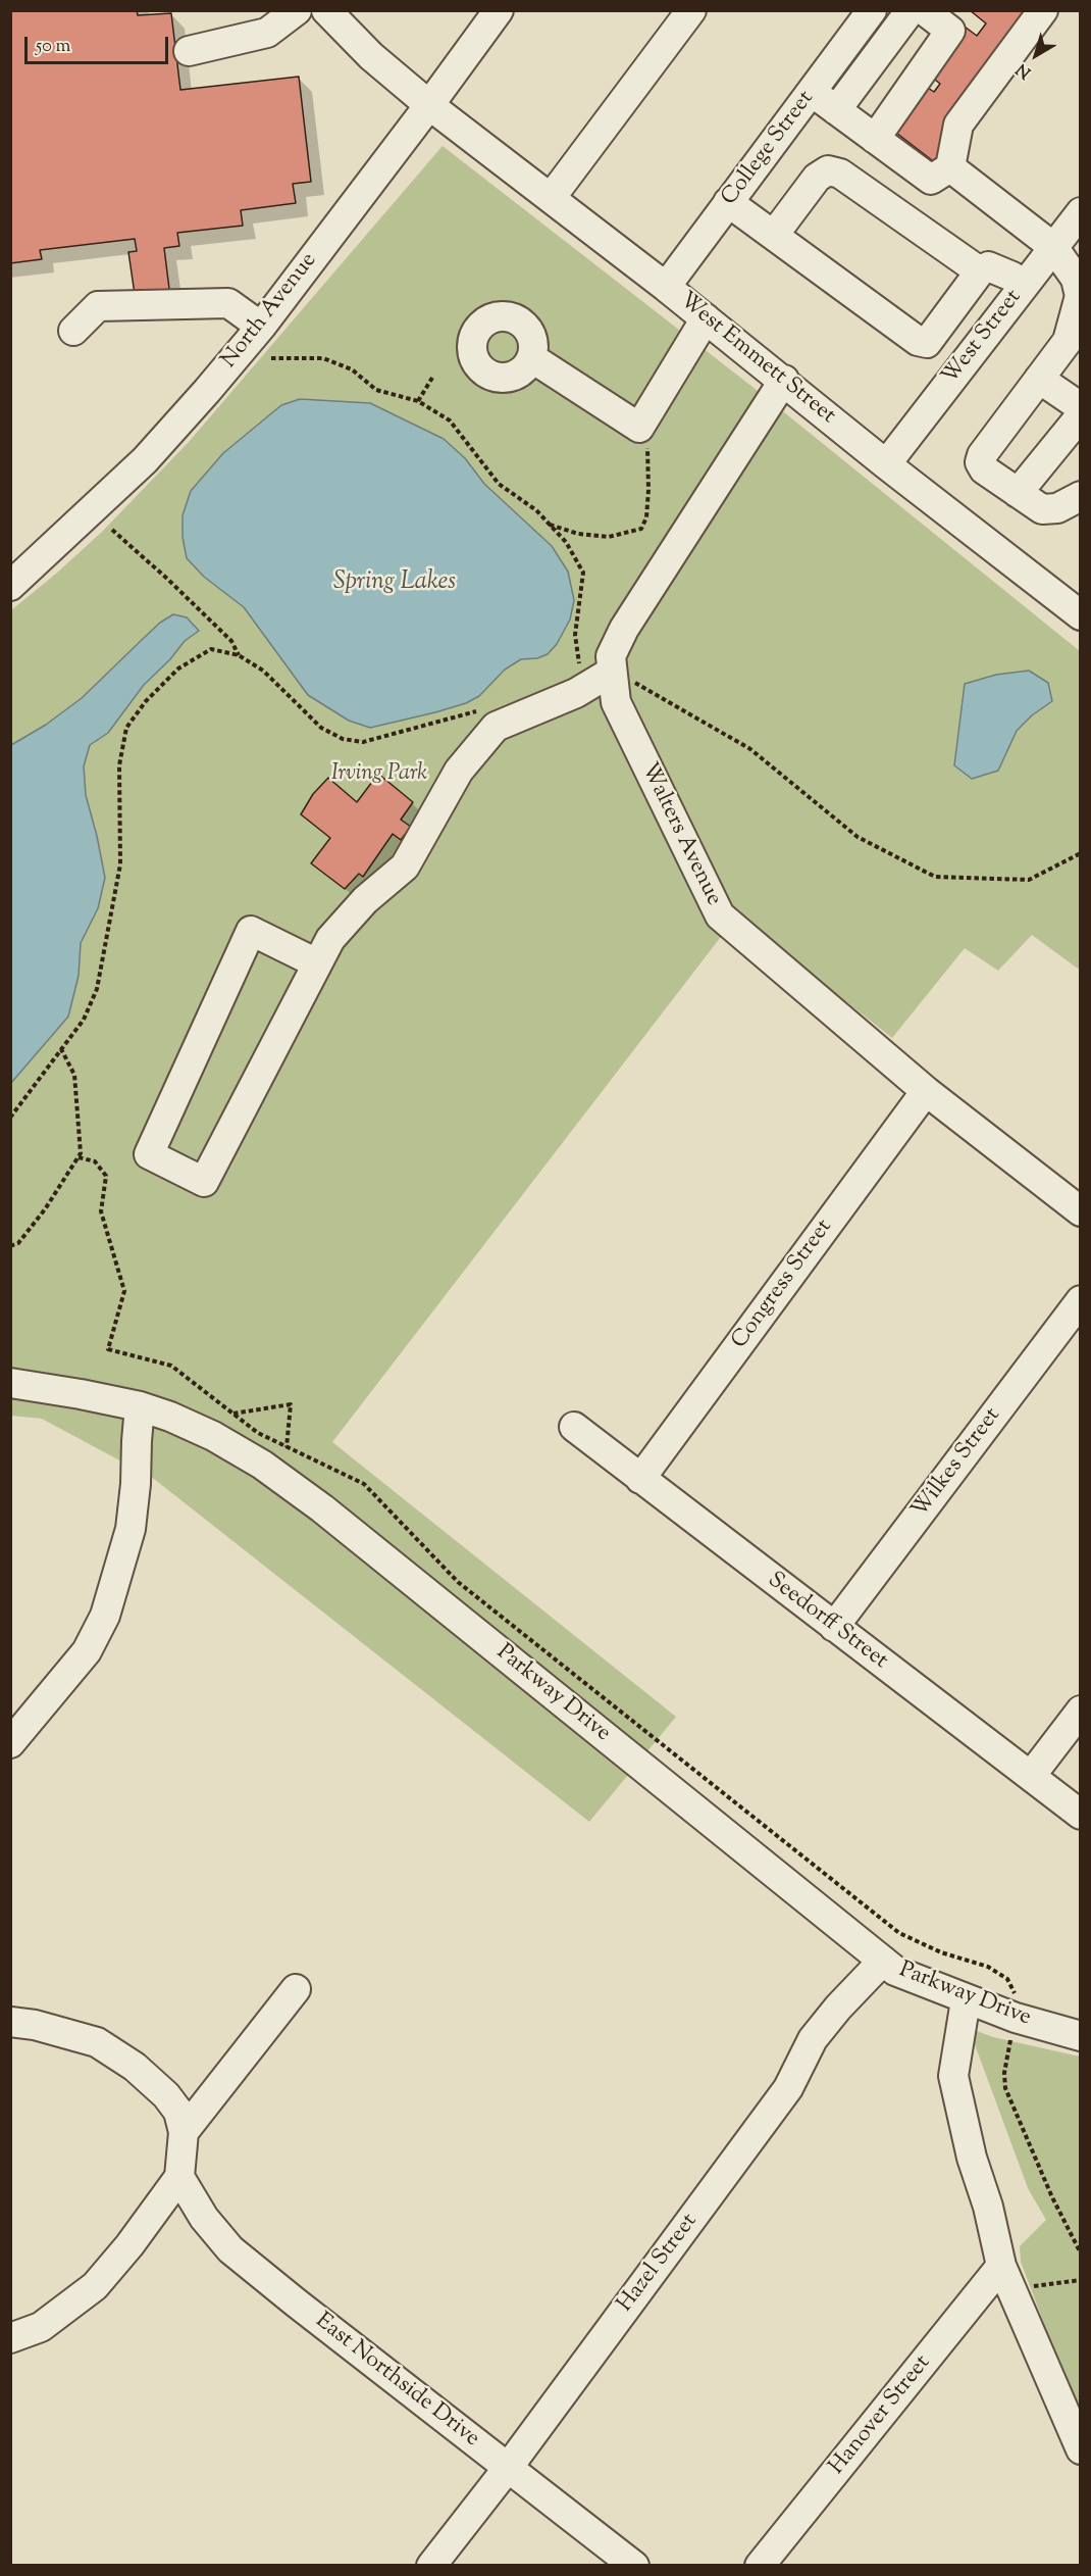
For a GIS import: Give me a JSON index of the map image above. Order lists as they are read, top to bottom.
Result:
{
  "streets": {
    "street": [
      "College Street",
      "North Avenue",
      "West Street",
      "West Emmett Street",
      "Walters Avenue",
      "Congress Street",
      "Wilkes Street",
      "Seedorff Street",
      "Parkway Drive",
      "Hazel Street",
      "East Northside Drive",
      "Hanover Street"
    ]
  },
  "crossings": [
    ["College Street", "West Emmett Street"],
    ["North Avenue", "West Emmett Street"],
    ["West Street", "West Emmett Street"],
    ["West Emmett Street", "Walters Avenue"],
    ["Walters Avenue", "Congress Street"],
    ["Congress Street", "Seedorff Street"],
    ["Wilkes Street", "Seedorff Street"],
    ["Parkway Drive", "Hazel Street"],
    ["Hazel Street", "East Northside Drive"]
  ],
  "water": ["Spring Lakes"],
  "parks": ["Irving Park"],
  "scale_bar": "50 m",
  "north": "bottom left"
}
